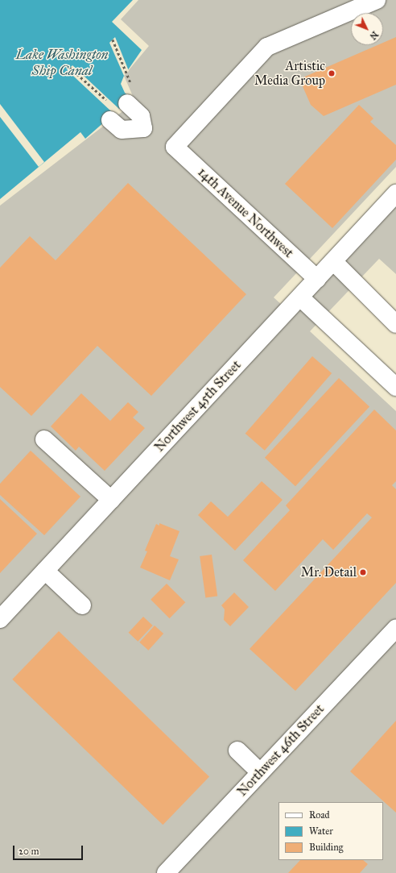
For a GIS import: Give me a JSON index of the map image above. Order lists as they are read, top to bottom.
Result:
{
  "streets": {
    "street": ["14th Avenue Northwest", "Northwest 45th Street", "Northwest 46th Street"]
  },
  "crossings": [
    ["14th Avenue Northwest", "Northwest 45th Street"]
  ],
  "water": ["Lake Washington Ship Canal"],
  "places": ["Artistic Media Group", "Mr. Detail"],
  "legend": ["Road", "Water", "Building"],
  "scale_bar": "20 m",
  "north": "bottom right"
}
